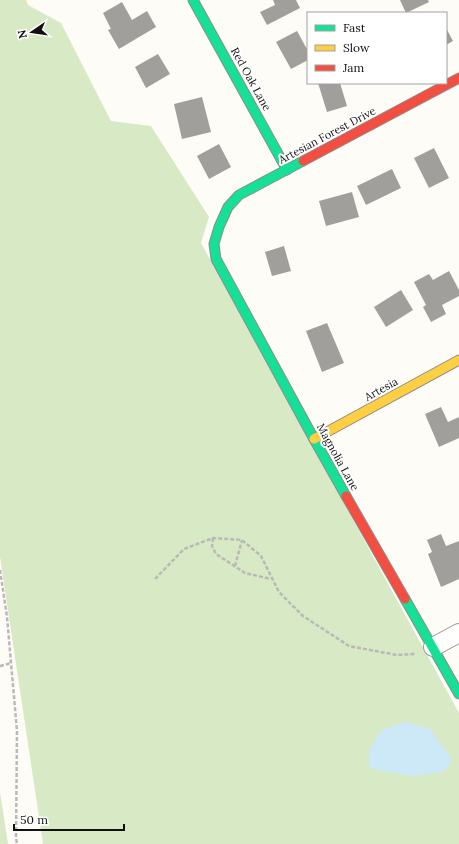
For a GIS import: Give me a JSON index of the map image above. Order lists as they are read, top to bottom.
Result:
{
  "streets": {
    "street": [
      "Red Oak Lane",
      "Artesian Forest Drive",
      "Artesia",
      "Magnolia Lane"
    ]
  },
  "crossings": [
    ["Red Oak Lane", "Artesian Forest Drive"],
    ["Artesian Forest Drive", "Magnolia Lane"],
    ["Artesia", "Magnolia Lane"]
  ],
  "legend": ["Fast", "Slow", "Jam"],
  "scale_bar": "50 m",
  "north": "left"
}
